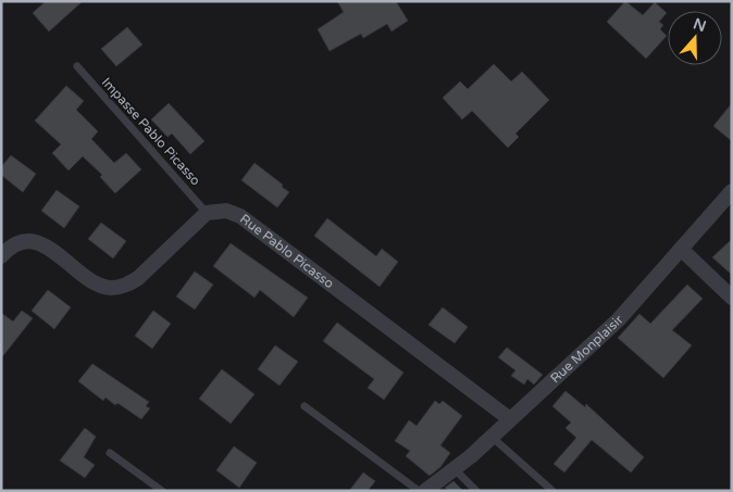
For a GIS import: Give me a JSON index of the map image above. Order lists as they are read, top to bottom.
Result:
{
  "streets": {
    "street": ["Rue Pablo Picasso", "Rue Monplaisir"],
    "lane": ["Impasse Pablo Picasso"]
  },
  "crossings": [
    ["Impasse Pablo Picasso", "Rue Pablo Picasso"],
    ["Rue Pablo Picasso", "Rue Monplaisir"]
  ],
  "north": "top"
}
